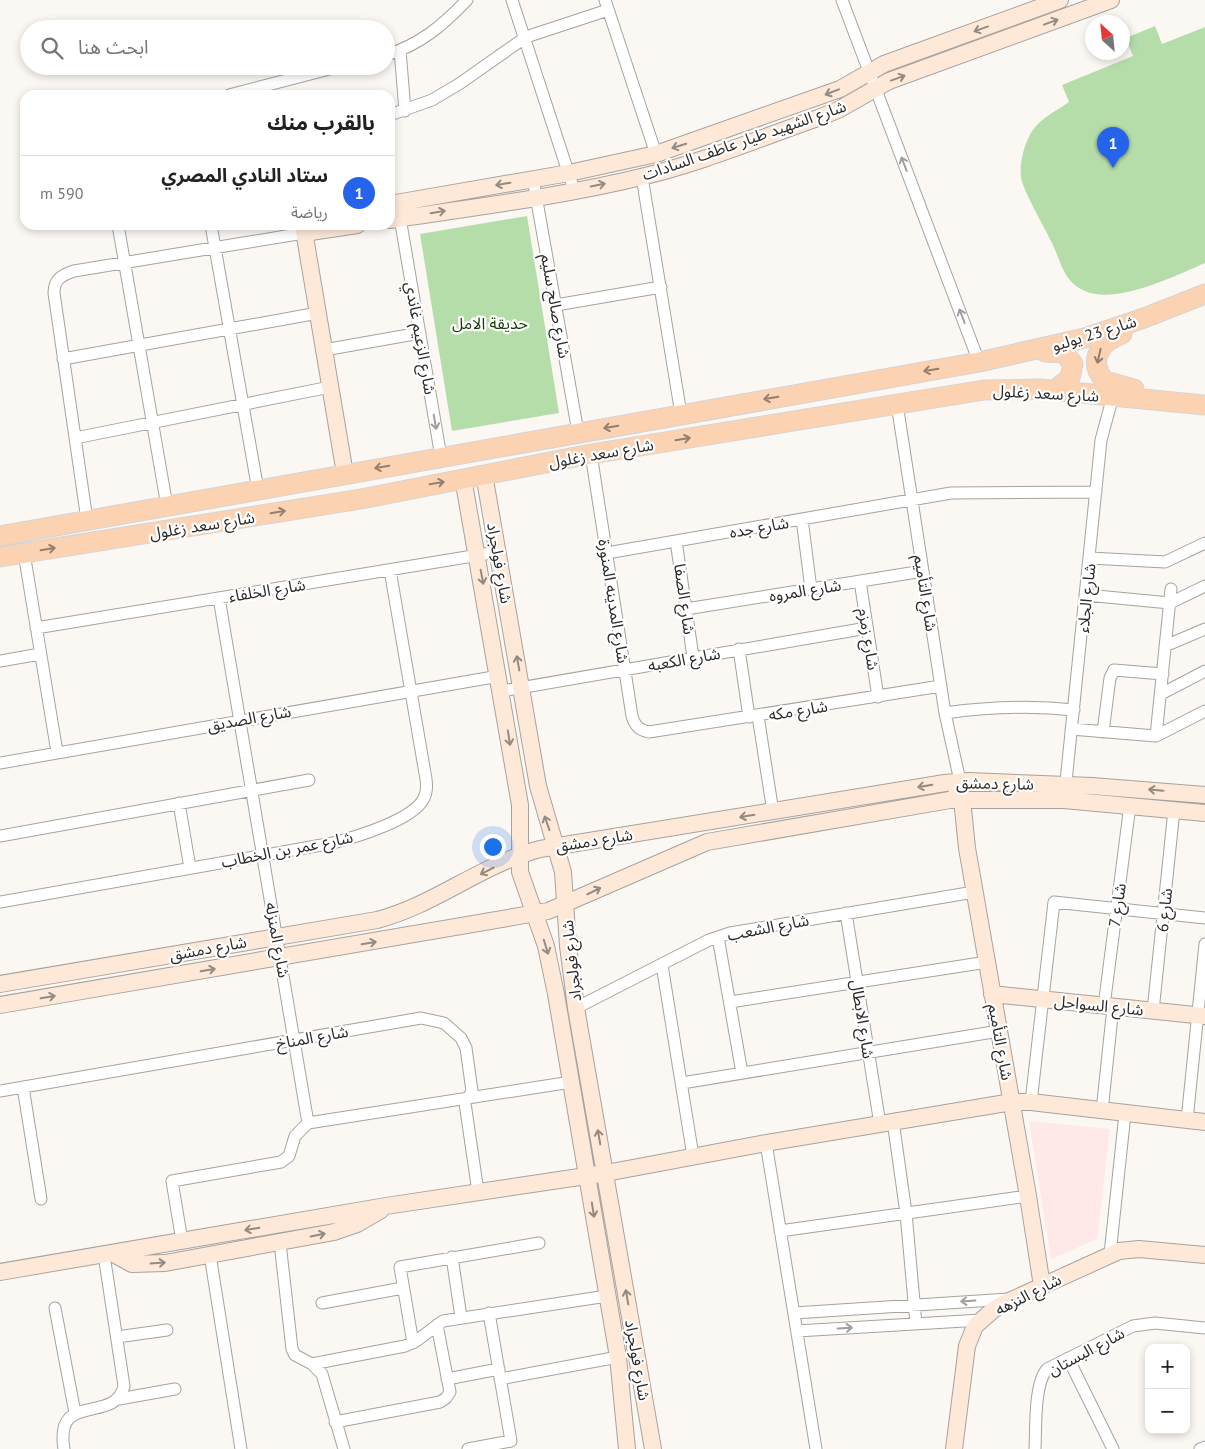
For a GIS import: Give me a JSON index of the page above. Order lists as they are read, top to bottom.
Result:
{
  "streets": {
    "main road": ["شارع 23 يوليو", "شارع سعد زغلول"],
    "street": [
      "شارع الشهيد طيار عاطف السادات",
      "شارع صالح سليم",
      "شارع الزعيم غاندي",
      "شارع جده",
      "شارع فولجراد",
      "شارع الخلفاء",
      "شارع المروه",
      "شارع التأميم",
      "شارع الجلاء",
      "شارع الصفا",
      "شارع المدينه المنورة",
      "شارع زمزم",
      "شارع الكعبه",
      "شارع مكه",
      "شارع الصديق",
      "شارع دمشق",
      "شارع عمر بن الخطاب",
      "شارع 7",
      "شارع 6",
      "شارع الشعب",
      "شارع المنزله",
      "شارع السواحل",
      "شارع الابطال",
      "شارع المناخ",
      "شارع النزهه",
      "شارع البستان"
    ]
  },
  "crossings": [
    ["شارع الشهيد طيار عاطف السادات", "شارع صالح سليم"],
    ["شارع صالح سليم", "شارع سعد زغلول"],
    ["شارع 23 يوليو", "شارع سعد زغلول"],
    ["شارع الزعيم غاندي", "شارع سعد زغلول"],
    ["شارع سعد زغلول", "شارع فولجراد"],
    ["شارع سعد زغلول", "شارع التأميم"],
    ["شارع سعد زغلول", "شارع الجلاء"],
    ["شارع سعد زغلول", "شارع المدينه المنورة"],
    ["شارع جده", "شارع التأميم"],
    ["شارع جده", "شارع الجلاء"],
    ["شارع جده", "شارع الصفا"],
    ["شارع جده", "شارع المدينه المنورة"],
    ["شارع فولجراد", "شارع الخلفاء"],
    ["شارع فولجراد", "شارع الكعبه"],
    ["شارع فولجراد", "شارع الصديق"],
    ["شارع فولجراد", "شارع دمشق"],
    ["شارع فولجراد", "شارع الشعب"],
    ["شارع الخلفاء", "شارع عمر بن الخطاب"],
    ["شارع الخلفاء", "شارع المنزله"],
    ["شارع المروه", "شارع التأميم"],
    ["شارع المروه", "شارع الصفا"],
    ["شارع المروه", "شارع زمزم"],
    ["شارع التأميم", "شارع مكه"],
    ["شارع التأميم", "شارع دمشق"],
    ["شارع التأميم", "شارع الشعب"],
    ["شارع التأميم", "شارع السواحل"],
    ["شارع التأميم", "شارع النزهه"],
    ["شارع الجلاء", "شارع دمشق"],
    ["شارع الصفا", "شارع الكعبه"],
    ["شارع المدينه المنورة", "شارع الكعبه"],
    ["شارع المدينه المنورة", "شارع مكه"],
    ["شارع زمزم", "شارع الكعبه"],
    ["شارع زمزم", "شارع مكه"],
    ["شارع الكعبه", "شارع الصديق"],
    ["شارع الصديق", "شارع عمر بن الخطاب"],
    ["شارع الصديق", "شارع المنزله"],
    ["شارع دمشق", "شارع 7"],
    ["شارع دمشق", "شارع 6"],
    ["شارع دمشق", "شارع المنزله"],
    ["شارع عمر بن الخطاب", "شارع المنزله"],
    ["شارع 7", "شارع السواحل"],
    ["شارع 6", "شارع السواحل"],
    ["شارع الشعب", "شارع الابطال"],
    ["شارع المنزله", "شارع المناخ"]
  ],
  "parks": ["حديقة الامل"],
  "north": "top left",
  "page": {
    "search": "ابحث هنا",
    "heading": "بالقرب منك",
    "pins": "1",
    "list": [
      {
        "mark": "1",
        "name": "ستاد النادي المصري",
        "note": "رياضة",
        "value": "590 m"
      }
    ],
    "map_buttons": ["+", "−"]
  }
}
